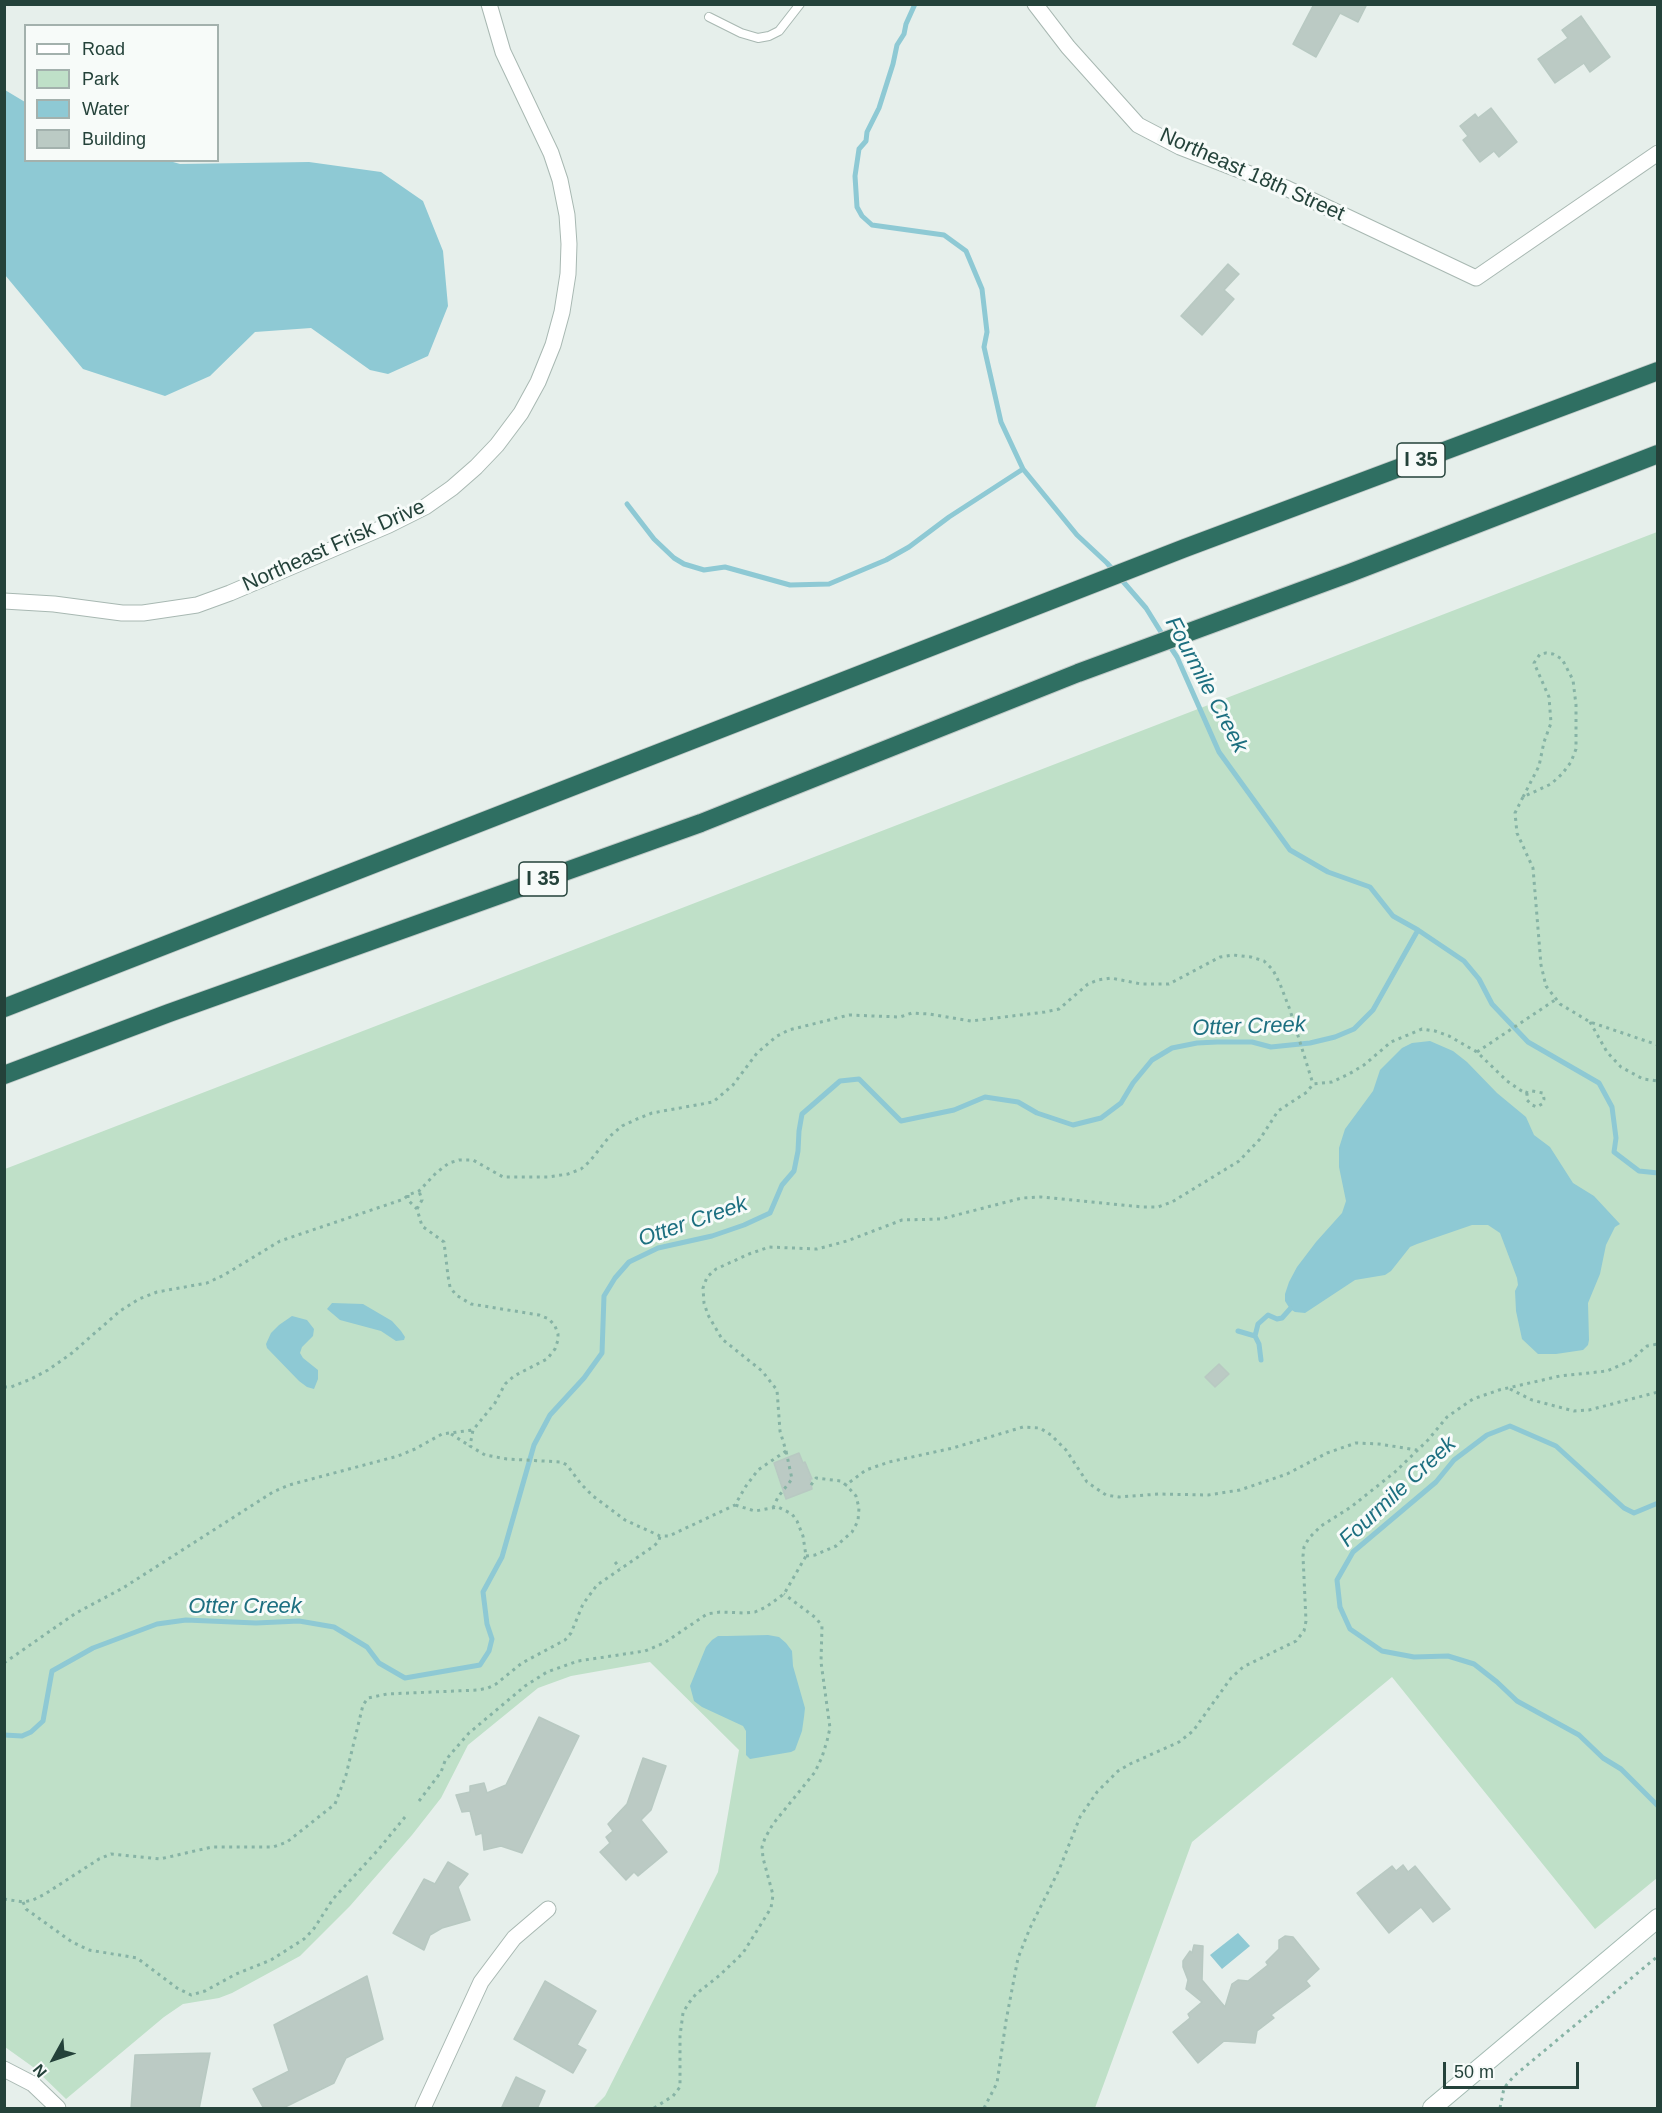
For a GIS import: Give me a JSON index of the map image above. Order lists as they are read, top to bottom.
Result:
{
  "streets": {
    "highway": ["I 35"],
    "street": ["Northeast 18th Street", "Northeast Frisk Drive"]
  },
  "water": ["Fourmile Creek", "Otter Creek"],
  "legend": [
    "Road",
    "Park",
    "Water",
    "Building"
  ],
  "scale_bar": "50 m",
  "north": "bottom left"
}
